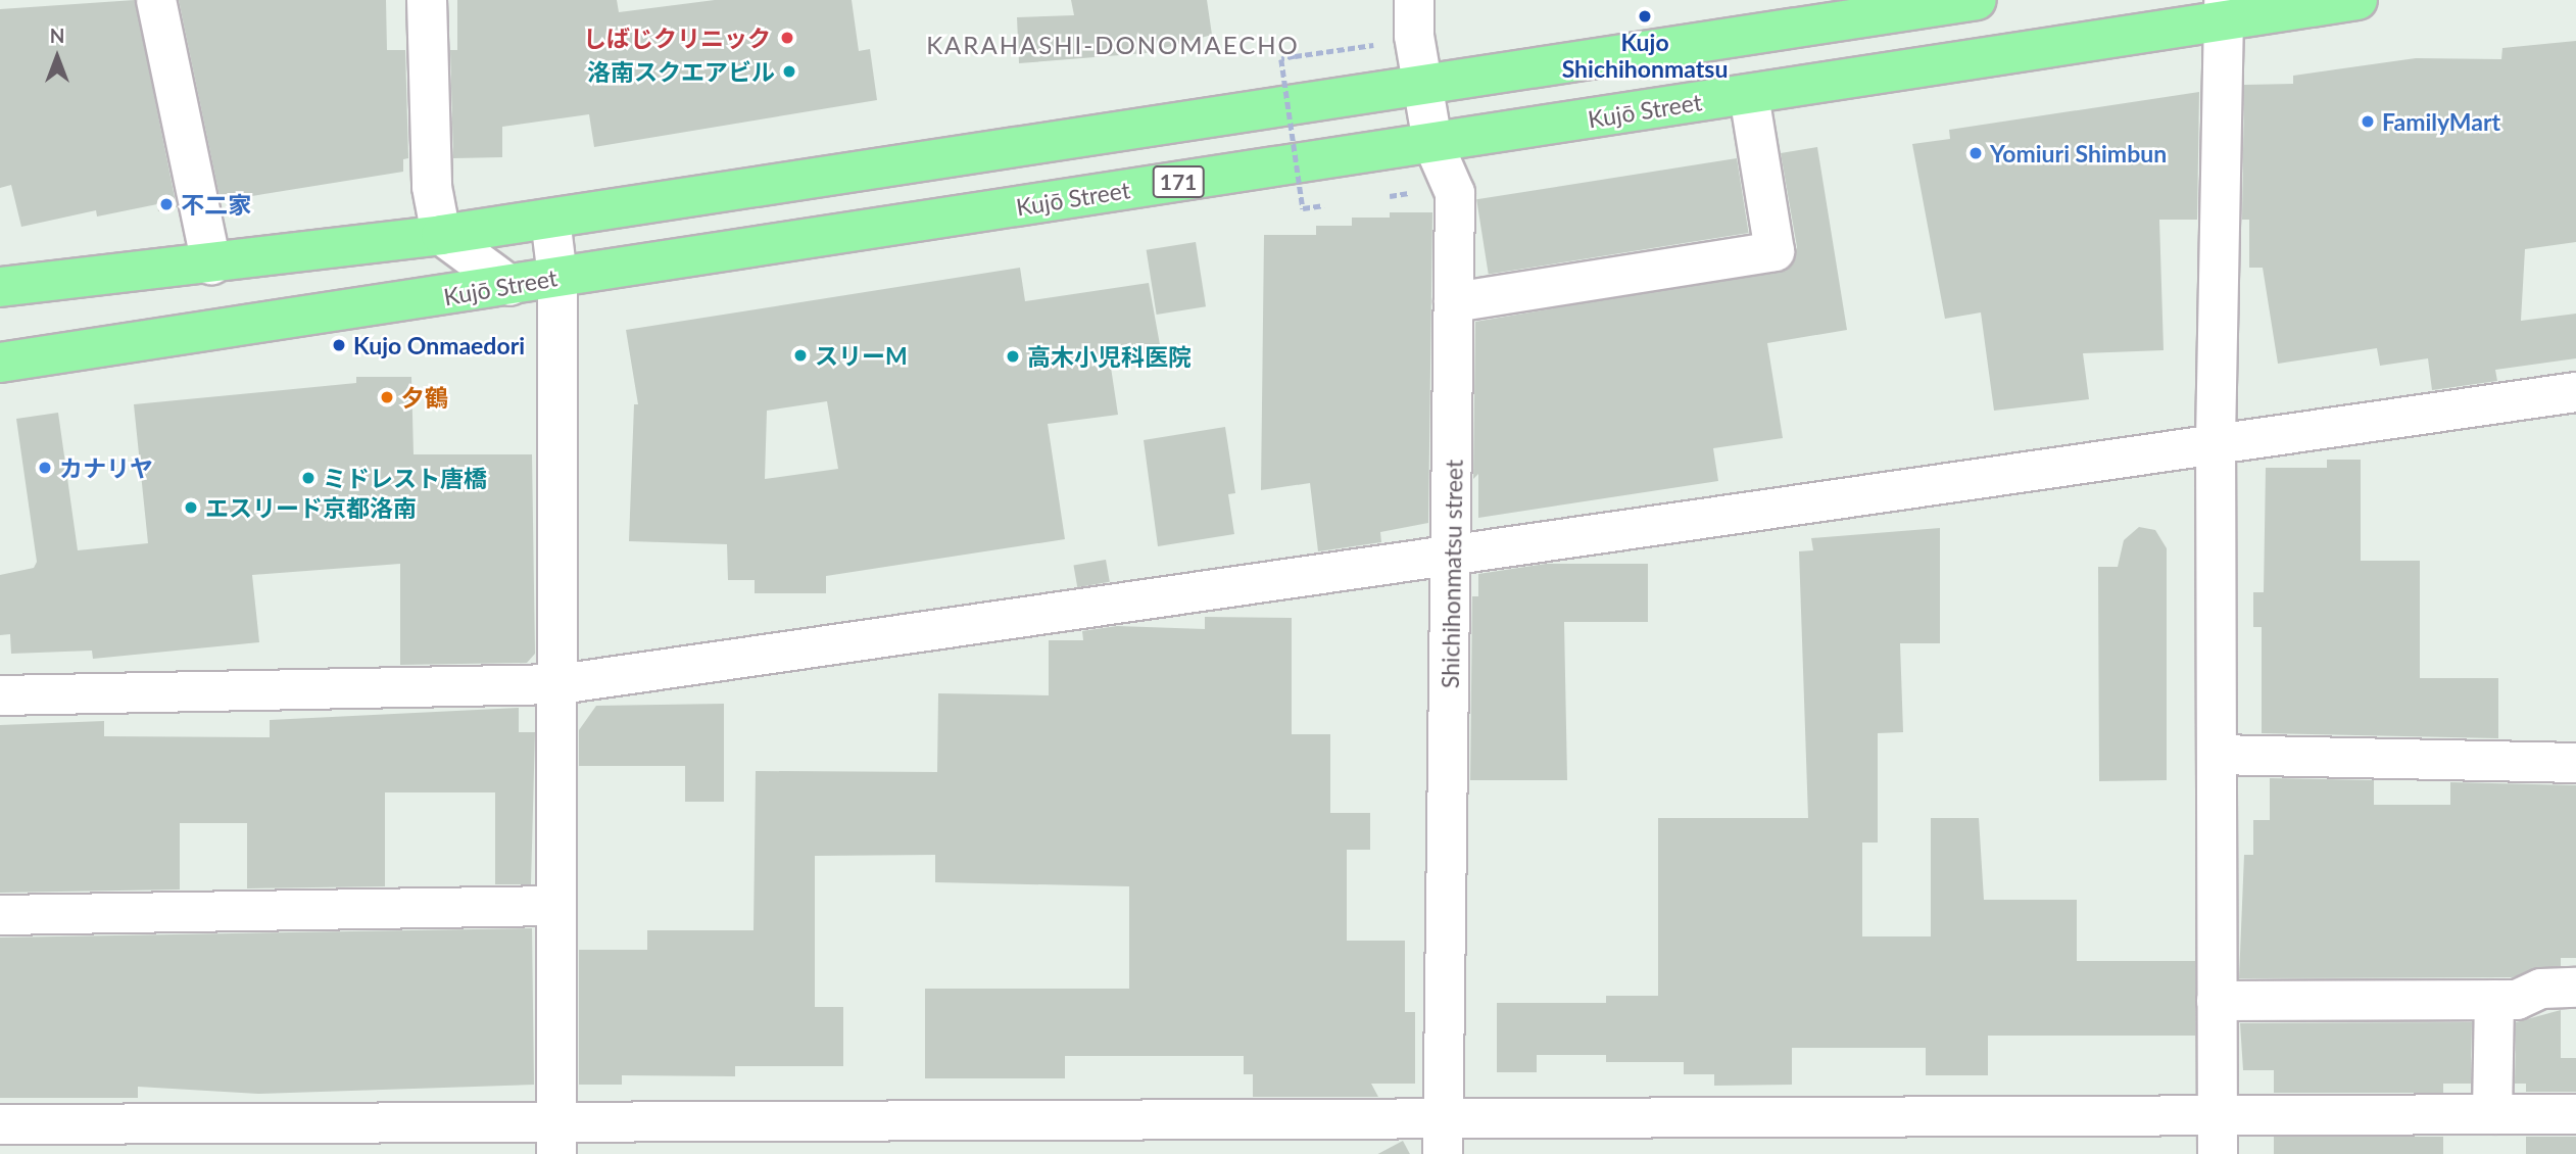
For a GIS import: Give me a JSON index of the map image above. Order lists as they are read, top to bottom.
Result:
{
  "streets": {
    "highway": ["Kujō Street", "171"],
    "street": ["Shichihonmatsu street"]
  },
  "crossings": [
    ["Kujō Street", "Shichihonmatsu street"]
  ],
  "districts": ["KARAHASHI-DONOMAECHO"],
  "places": [
    "Kujo Shichihonmatsu",
    "しばじクリニック",
    "洛南スクエアビル",
    "FamilyMart",
    "Yomiuri Shimbun",
    "不二家",
    "Kujo Onmaedori",
    "スリーM",
    "高木小児科医院",
    "夕鶴",
    "カナリヤ",
    "ミドレスト唐橋",
    "エスリード京都洛南"
  ],
  "north": "top"
}
